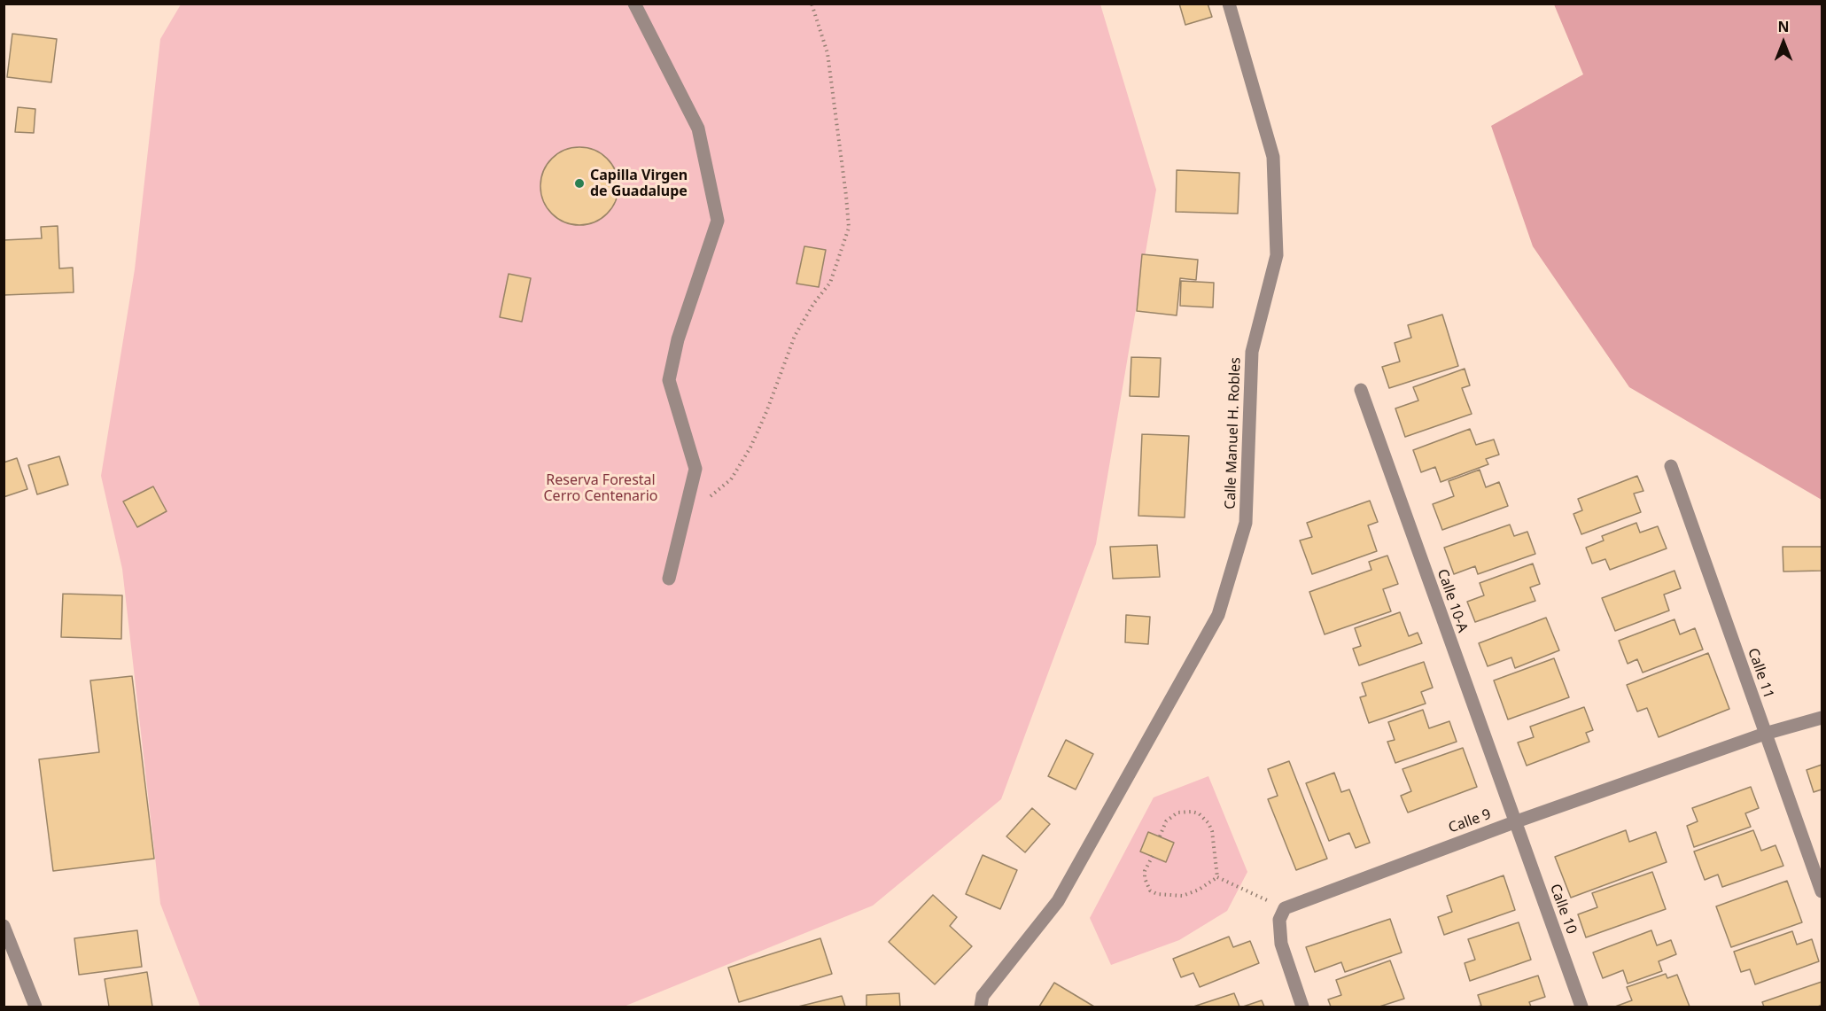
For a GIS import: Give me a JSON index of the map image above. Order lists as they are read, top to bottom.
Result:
{
  "streets": {
    "street": [
      "Calle Manuel H. Robles",
      "Calle 10-A",
      "Calle 11",
      "Calle 9",
      "Calle 10"
    ]
  },
  "crossings": [
    ["Calle 10-A", "Calle 9"],
    ["Calle 10-A", "Calle 10"],
    ["Calle 11", "Calle 9"],
    ["Calle 9", "Calle 10"]
  ],
  "parks": ["Reserva Forestal Cerro Centenario"],
  "places": ["Capilla Virgen de Guadalupe"],
  "north": "top"
}
